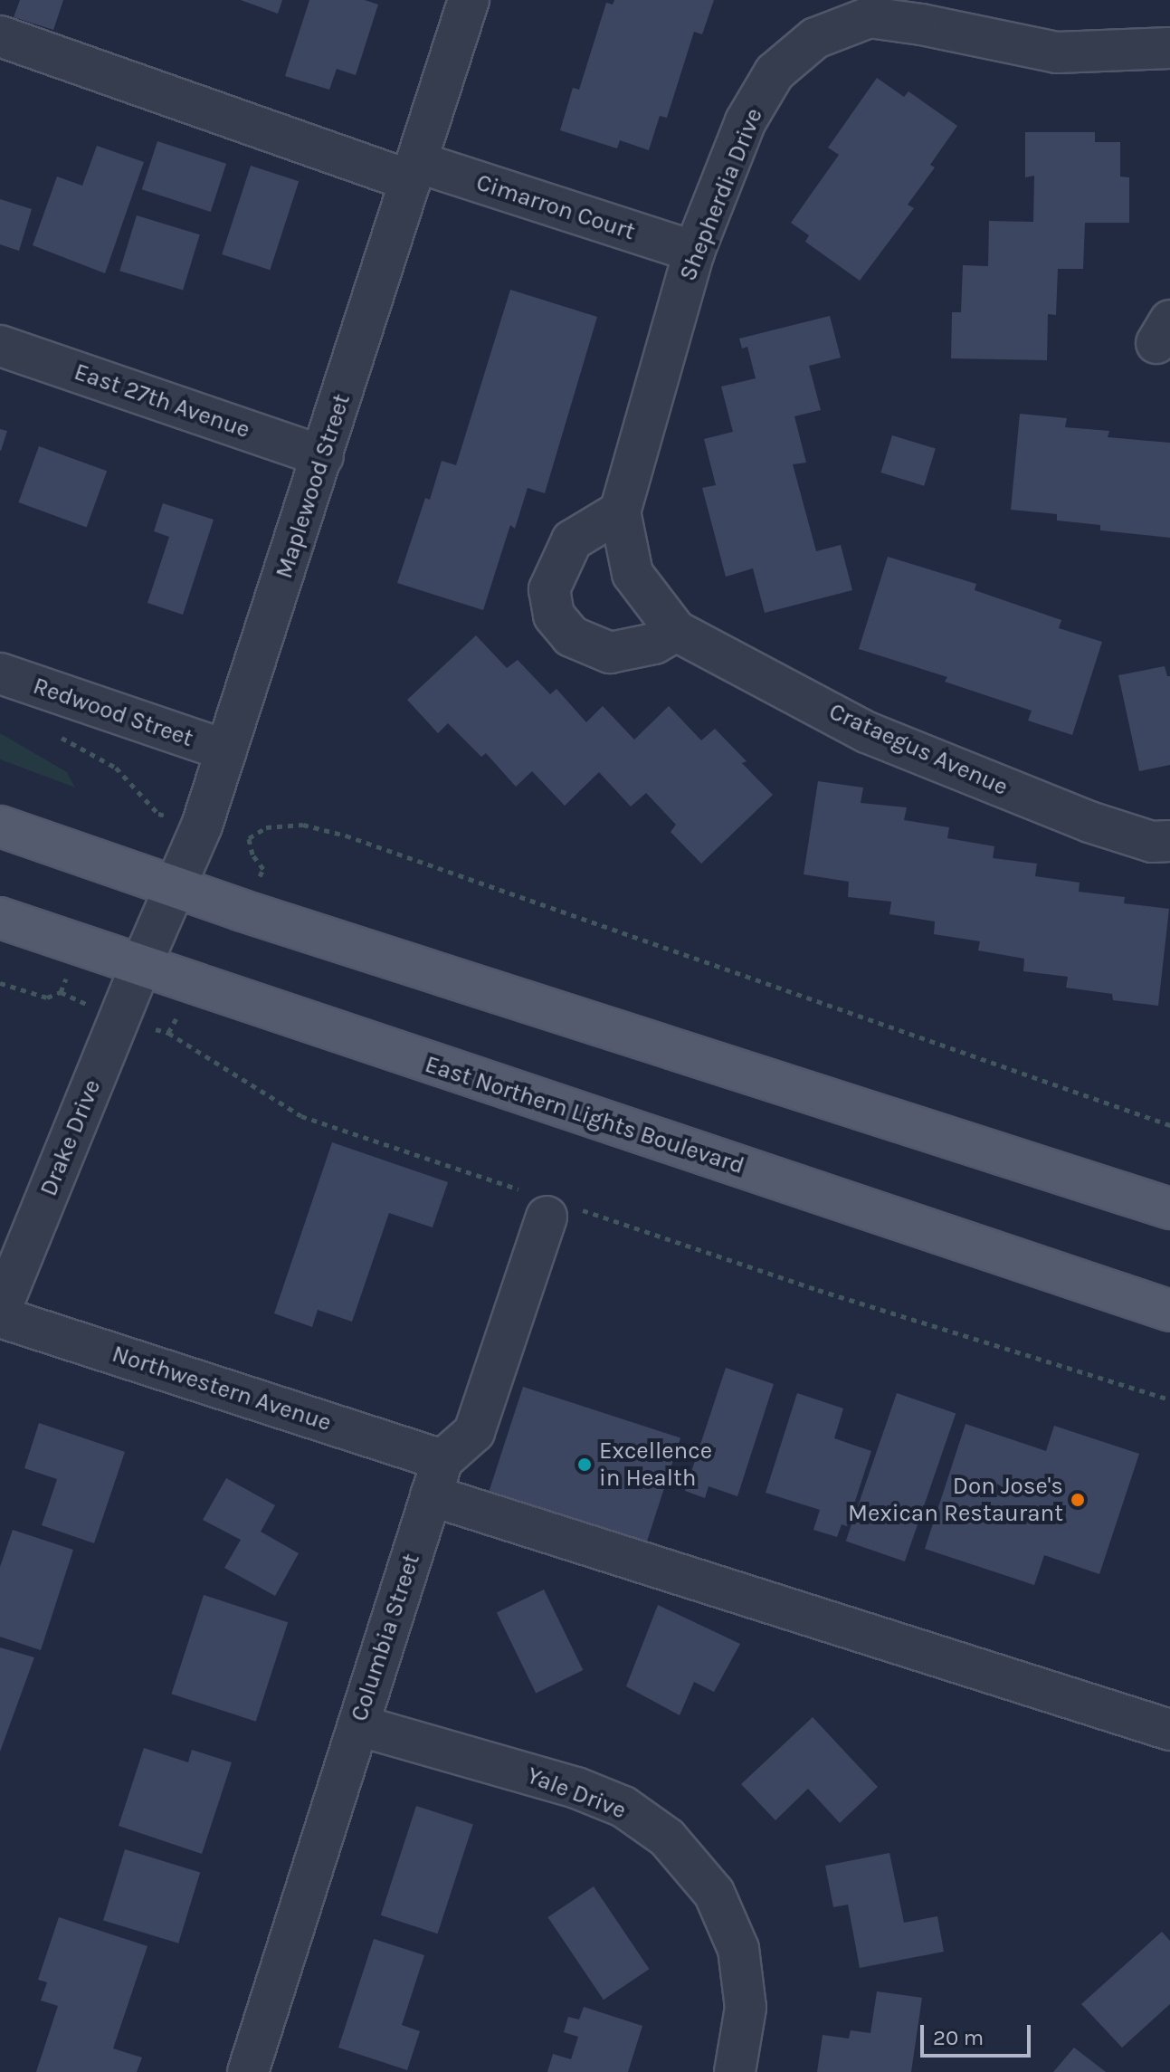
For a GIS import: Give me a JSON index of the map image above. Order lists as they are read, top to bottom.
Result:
{
  "streets": {
    "main road": ["East Northern Lights Boulevard"],
    "street": [
      "Shepherdia Drive",
      "Cimarron Court",
      "East 27th Avenue",
      "Maplewood Street",
      "Redwood Street",
      "Crataegus Avenue",
      "Drake Drive",
      "Northwestern Avenue",
      "Columbia Street",
      "Yale Drive"
    ]
  },
  "crossings": [
    ["Shepherdia Drive", "Cimarron Court"],
    ["Cimarron Court", "Maplewood Street"],
    ["East 27th Avenue", "Maplewood Street"],
    ["Maplewood Street", "Redwood Street"],
    ["Maplewood Street", "East Northern Lights Boulevard"],
    ["Maplewood Street", "Drake Drive"],
    ["East Northern Lights Boulevard", "Drake Drive"],
    ["Northwestern Avenue", "Columbia Street"],
    ["Columbia Street", "Yale Drive"]
  ],
  "places": ["Excellence in Health", "Don Jose's Mexican Restaurant"],
  "scale_bar": "20 m"
}
